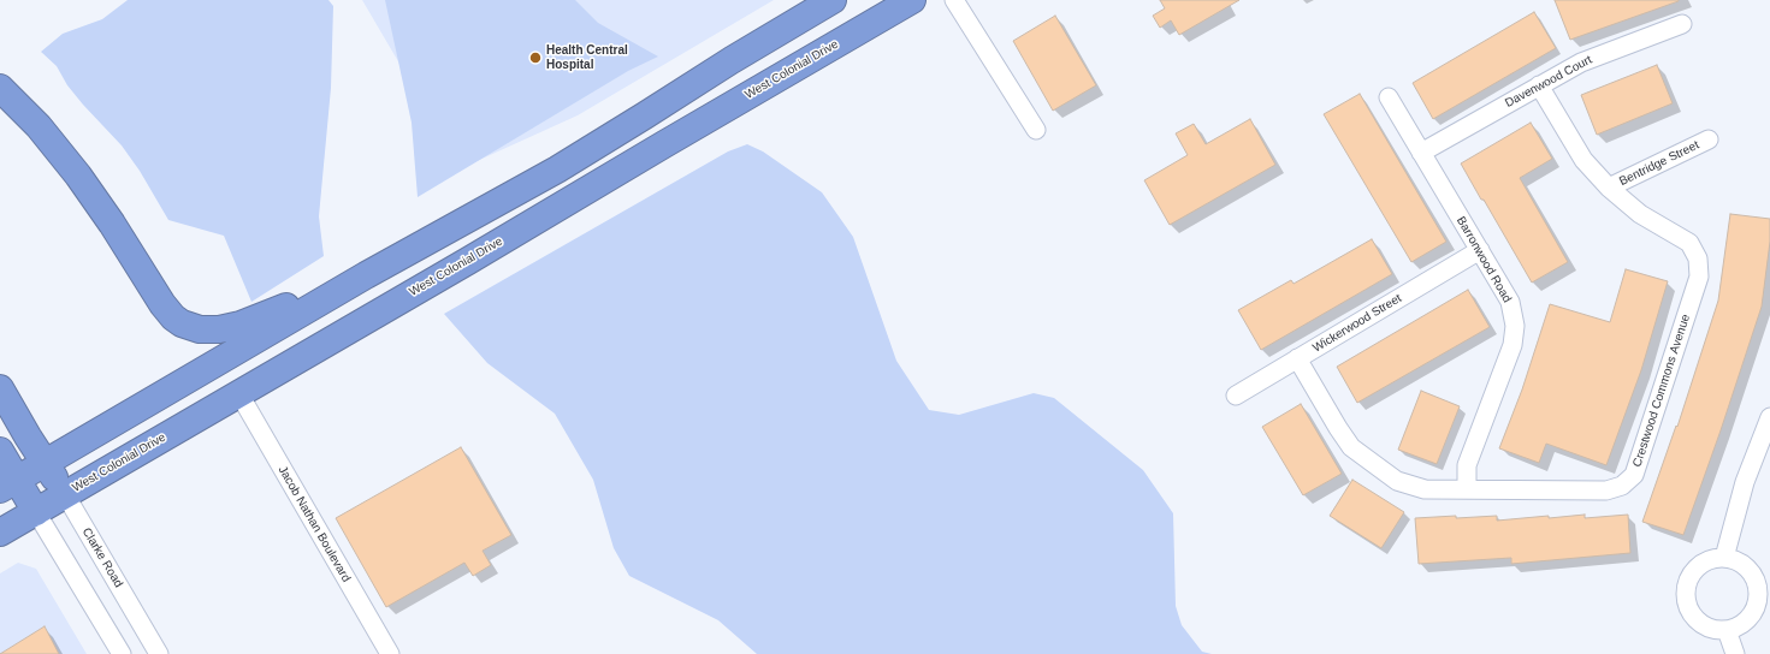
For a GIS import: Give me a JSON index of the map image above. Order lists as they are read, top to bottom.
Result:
{
  "streets": {
    "highway": ["West Colonial Drive", "Clarke Road"],
    "street": [
      "Davenwood Court",
      "Bentridge Street",
      "Barronwood Road",
      "Wickerwood Street",
      "Crestwood Commons Avenue",
      "Jacob Nathan Boulevard"
    ]
  },
  "crossings": [
    ["West Colonial Drive", "Jacob Nathan Boulevard"],
    ["West Colonial Drive", "Clarke Road"],
    ["Davenwood Court", "Barronwood Road"],
    ["Davenwood Court", "Crestwood Commons Avenue"],
    ["Bentridge Street", "Crestwood Commons Avenue"],
    ["Barronwood Road", "Wickerwood Street"],
    ["Barronwood Road", "Crestwood Commons Avenue"],
    ["Wickerwood Street", "Crestwood Commons Avenue"]
  ],
  "places": ["Health Central Hospital"]
}
